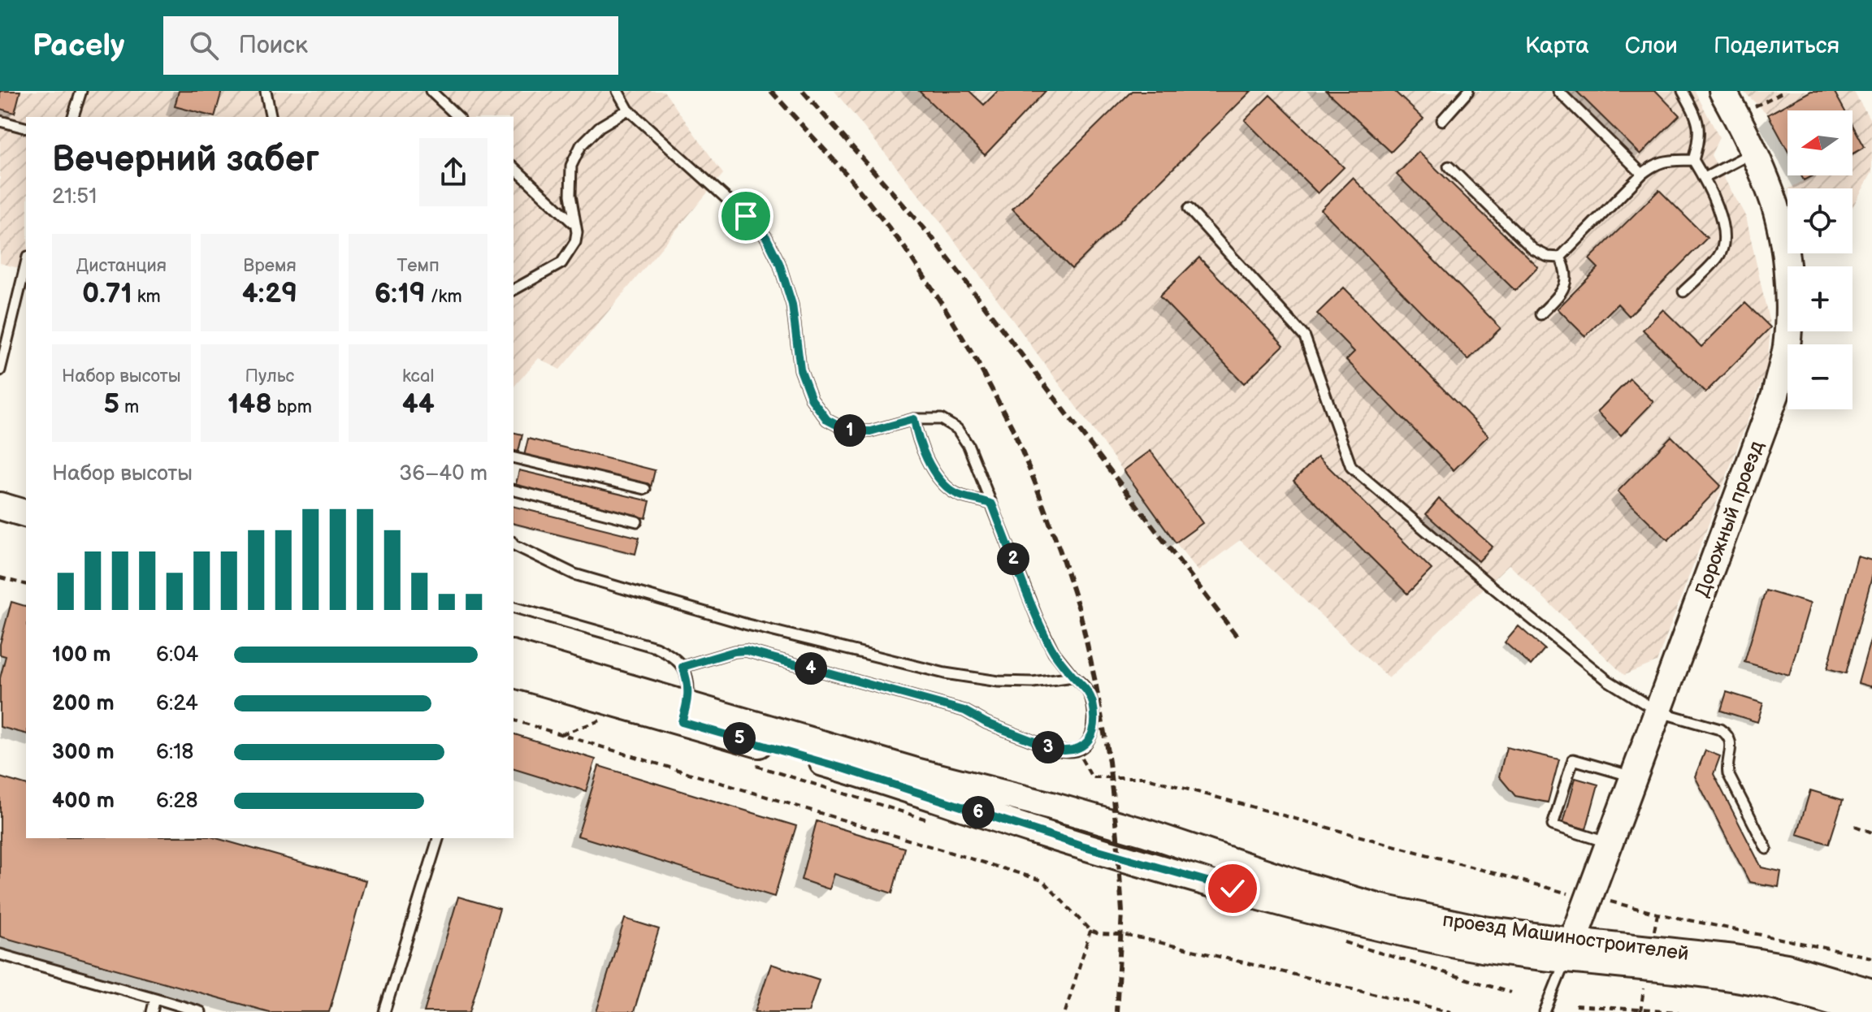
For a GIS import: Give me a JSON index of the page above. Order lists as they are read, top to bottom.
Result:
{
  "streets": {
    "main road": ["Дорожный проезд", "проезд Машиностроителей"]
  },
  "crossings": [
    ["Дорожный проезд", "проезд Машиностроителей"]
  ],
  "north": "left",
  "page": {
    "header": "Pacely",
    "search": "Поиск",
    "nav": ["Карта", "Слои", "Поделиться"],
    "map_buttons": ["+", "−"],
    "heading": ["Вечерний забег", "21:51"],
    "stats": [
      ["Дистанция", "0.71 km"],
      ["Время", "4:29"],
      ["Темп", "6:19 /km"],
      ["Набор высоты", "5 m"],
      ["Пульс", "148 bpm"],
      ["kcal", "44"]
    ],
    "pins": [
      "1",
      "2",
      "4",
      "5",
      "3",
      "6"
    ],
    "chart": ["Набор высоты", "36–40 m"],
    "list": [
      {
        "name": "100 m",
        "note": "6:04"
      },
      {
        "name": "200 m",
        "note": "6:24"
      },
      {
        "name": "300 m",
        "note": "6:18"
      },
      {
        "name": "400 m",
        "note": "6:28"
      }
    ]
  }
}
